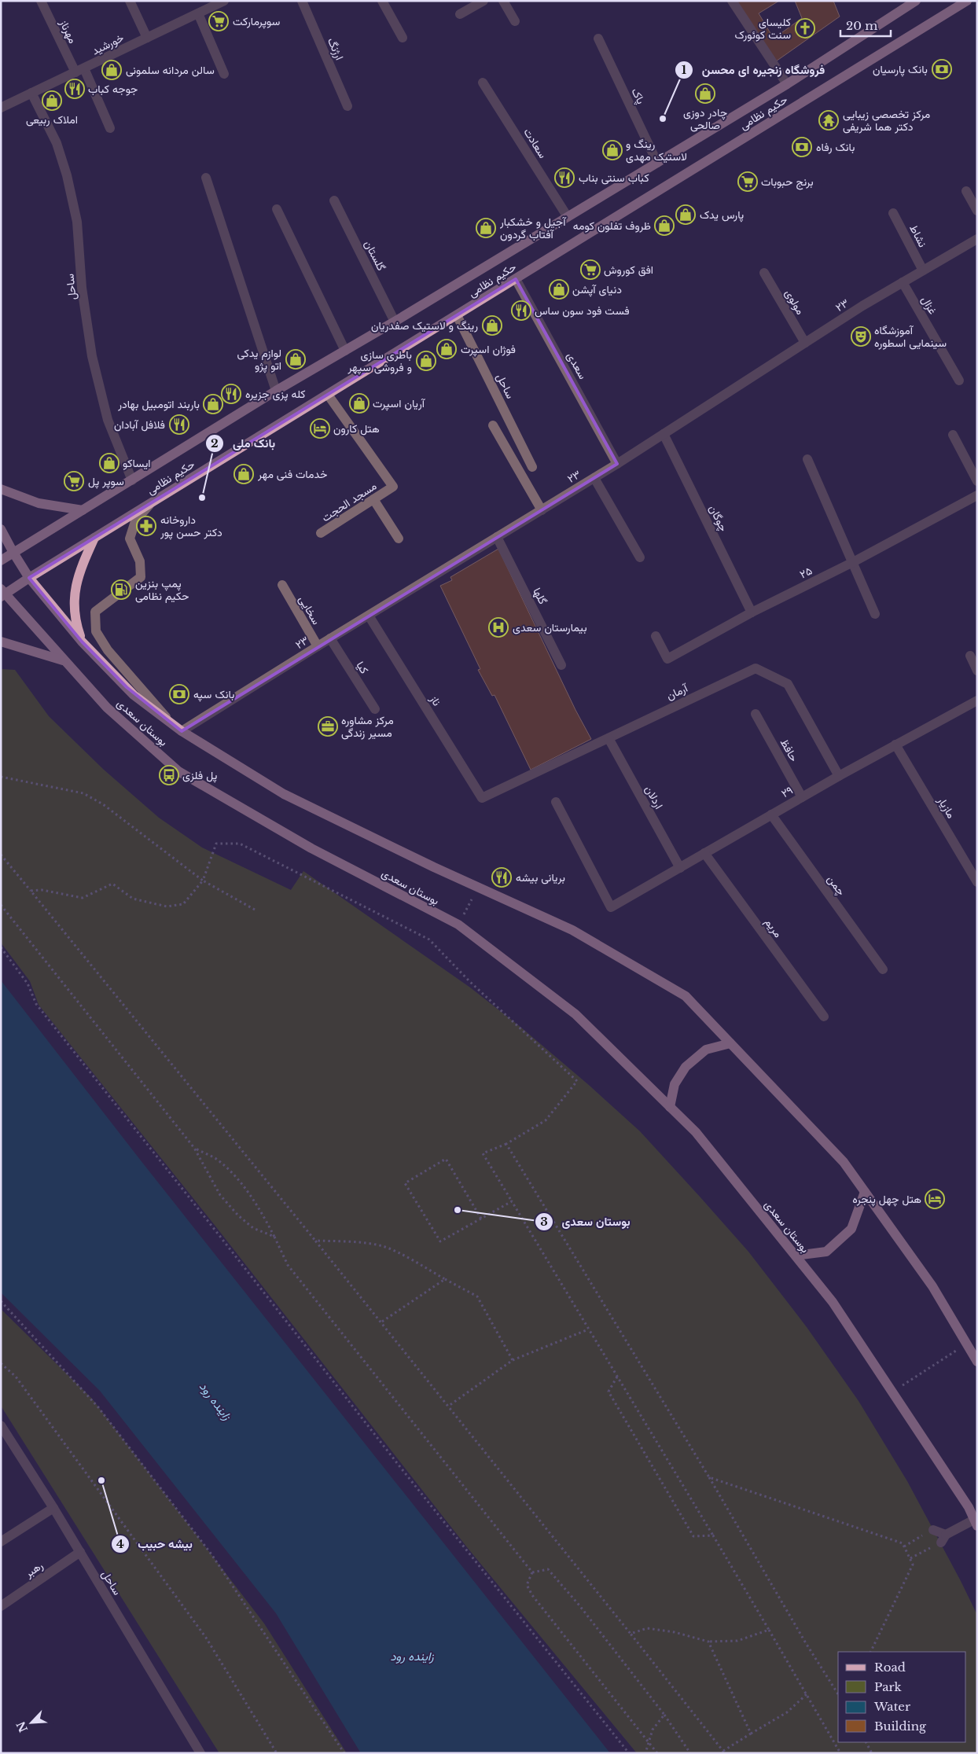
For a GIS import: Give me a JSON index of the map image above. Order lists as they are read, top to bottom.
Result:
{
  "streets": {
    "main road": ["حکیم نظامی", "بوستان سعدی"],
    "street": [
      "مهرناز",
      "خورشید",
      "ارژنگ",
      "پاک",
      "سعادت",
      "نشاط",
      "گلستان",
      "ساحل",
      "مولوی",
      "۲۳",
      "غزال",
      "سعدی",
      "مسجد الحجت",
      "چوگان",
      "۲۵",
      "گلها",
      "سخایی",
      "کیا",
      "آرمان",
      "ناز",
      "حافظ",
      "۲۹",
      "اردلان",
      "مازیار",
      "چمن",
      "مریم",
      "رهبر"
    ]
  },
  "crossings": [
    ["مهرناز", "خورشید"],
    ["خورشید", "ساحل"],
    ["پاک", "حکیم نظامی"],
    ["حکیم نظامی", "سعادت"],
    ["حکیم نظامی", "گلستان"],
    ["حکیم نظامی", "ساحل"],
    ["حکیم نظامی", "سعدی"],
    ["حکیم نظامی", "مسجد الحجت"],
    ["حکیم نظامی", "بوستان سعدی"],
    ["نشاط", "۲۳"],
    ["ساحل", "رهبر"],
    ["مولوی", "۲۳"],
    ["۲۳", "غزال"],
    ["۲۳", "سعدی"],
    ["۲۳", "چوگان"],
    ["۲۳", "گلها"],
    ["۲۳", "سخایی"],
    ["۲۳", "کیا"],
    ["۲۳", "ناز"],
    ["۲۳", "بوستان سعدی"],
    ["چوگان", "۲۵"],
    ["آرمان", "ناز"],
    ["آرمان", "۲۹"],
    ["آرمان", "اردلان"],
    ["حافظ", "۲۹"],
    ["۲۹", "اردلان"],
    ["۲۹", "مازیار"],
    ["۲۹", "چمن"],
    ["۲۹", "مریم"]
  ],
  "water": ["زاینده رود"],
  "places": {
    "supermarket": [
      "سوپرمارکت",
      "برنج حبوبات",
      "افق کوروش",
      "سوپر پل"
    ],
    "church": ["کلیسای سنت کوئورک"],
    "bank": ["بانک پارسیان", "بانک رفاه", "بانک سپه"],
    "shop": [
      "سالن مردانه سلمونی",
      "چادر دوزی صالحی",
      "املاک ربیعی",
      "رینگ و لاستیک مهدی",
      "پارس یدک",
      "ظروف تفلون کومه",
      "آجیل و خشکبار آفتاب گردون",
      "دنیای آپشن",
      "رینگ و لاستیک صفدریان",
      "فوژان اسپرت",
      "لوازم یدکی اتو پژو",
      "باطری سازی و فروشی سپهر",
      "آریان اسپرت",
      "باربند اتومبیل بهادر",
      "ایساکو",
      "خدمات فنی مهر"
    ],
    "restaurant": [
      "جوجه کباب",
      "کباب سنتی بناب",
      "فست فود سون ساس",
      "کله پزی جزیره",
      "فلافل آبادان",
      "بریانی بیشه"
    ],
    "other": [
      "فروشگاه زنجیره ای محسن",
      "بانک ملی",
      "بوستان سعدی",
      "بیشه حبیب"
    ],
    "temple": ["مرکز تخصصی زیبایی دکتر هما شریفی"],
    "theatre": ["آموزشگاه سینمایی اسطوره"],
    "hotel": ["هتل کارون", "هتل چهل پنجره"],
    "pharmacy": ["داروخانه دکتر حسن پور"],
    "fuel station": ["پمپ بنزین حکیم نظامی"],
    "hospital": ["بیمارستان سعدی"],
    "office": ["مرکز مشاوره مسیر زندگی"],
    "bus stop": ["پل فلزی"]
  },
  "legend": [
    "Road",
    "Park",
    "Water",
    "Building"
  ],
  "scale_bar": "20 m",
  "north": "bottom left"
}
